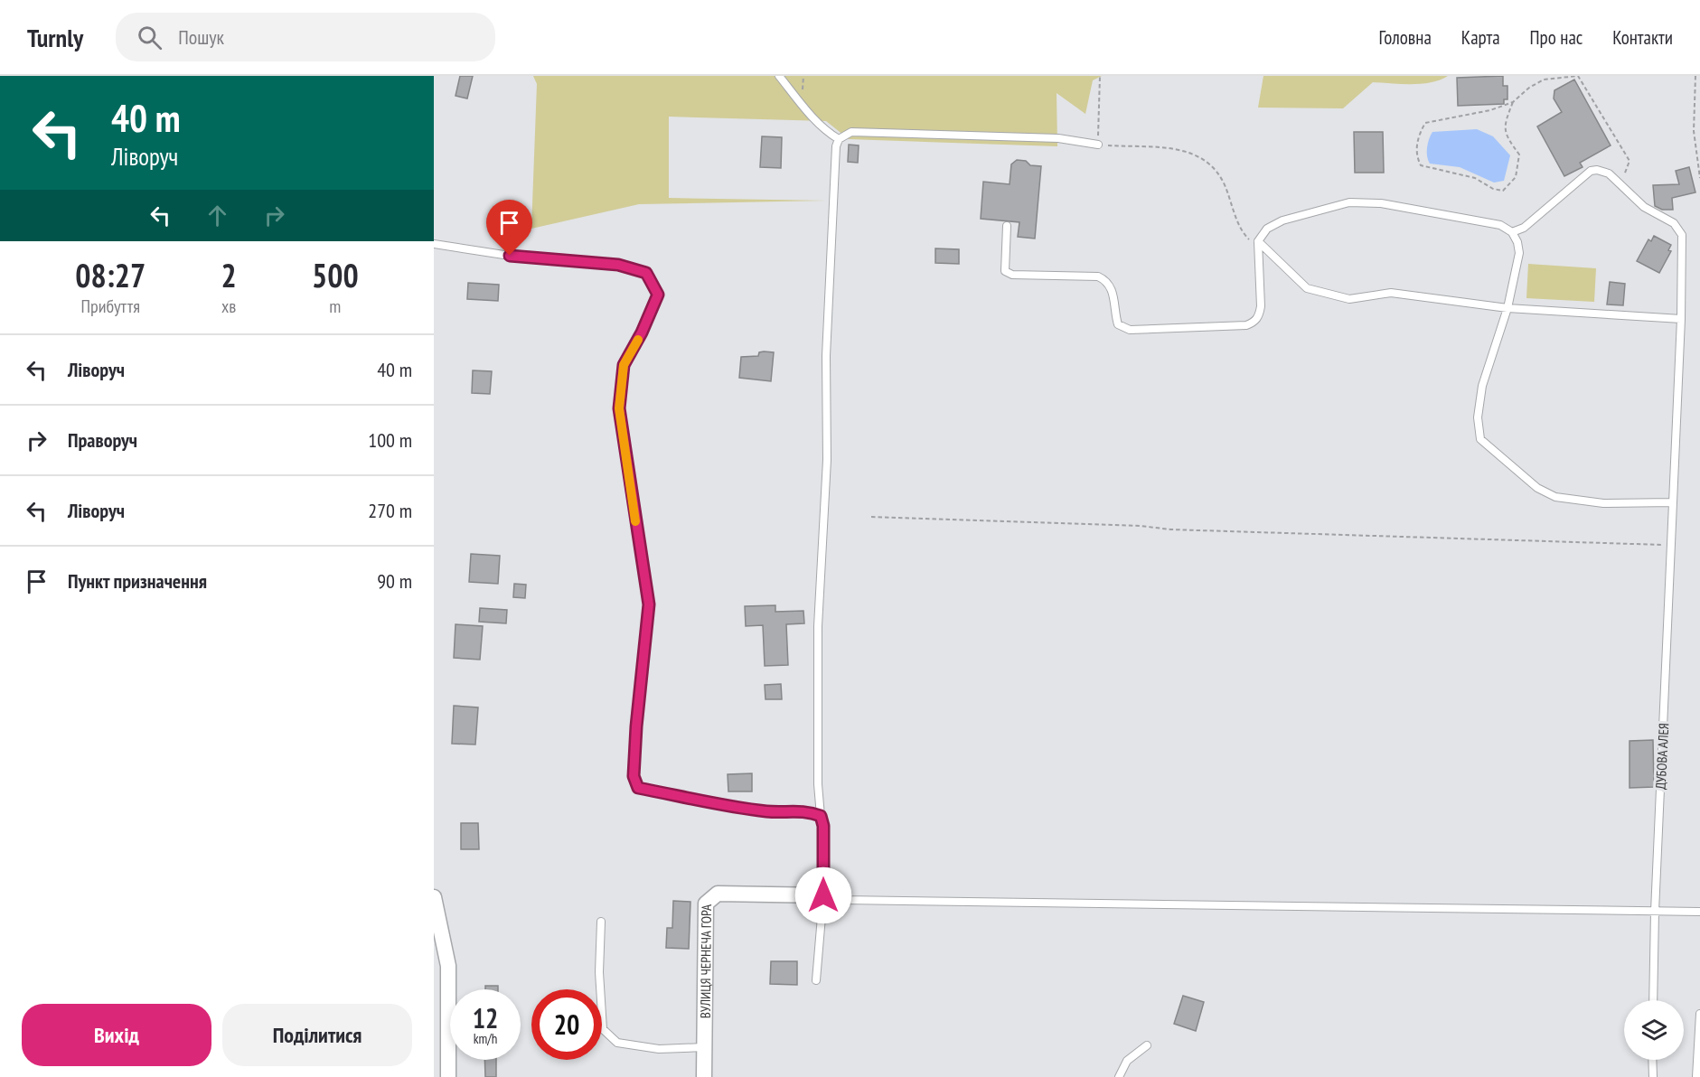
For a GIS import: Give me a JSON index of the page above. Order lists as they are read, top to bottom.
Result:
{
  "streets": {
    "street": ["ВУЛИЦЯ ЧЕРНЕЧА ГОРА"],
    "lane": ["ДУБОВА АЛЕЯ"]
  },
  "page": {
    "header": "Turnly",
    "search": "Пошук",
    "nav": [
      "Головна",
      "Карта",
      "Про нас",
      "Контакти"
    ],
    "turn": ["40 m", "Ліворуч"],
    "eta": [
      "08:27",
      "Прибуття",
      "2",
      "хв",
      "500",
      "m"
    ],
    "list": [
      {
        "name": "Ліворуч",
        "value": "40 m"
      },
      {
        "name": "Праворуч",
        "value": "100 m"
      },
      {
        "name": "Ліворуч",
        "value": "270 m"
      },
      {
        "name": "Пункт призначення",
        "value": "90 m"
      }
    ],
    "speed": "12 km/h",
    "limit": "20",
    "buttons": ["Вихід", "Поділитися"]
  }
}
